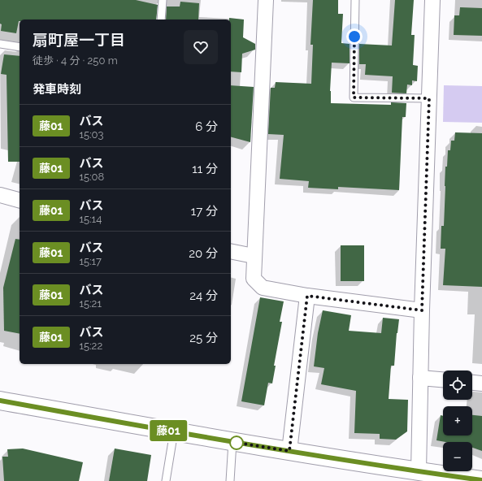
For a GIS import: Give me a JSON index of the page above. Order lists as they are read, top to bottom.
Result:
{
  "lines": ["bus line 藤01"],
  "page": {
    "on_map": "藤01",
    "heading": [
      ["扇町屋一丁目", "徒歩 · 4 分 · 250 m"],
      "発車時刻"
    ],
    "list": [
      {
        "mark": "藤01",
        "name": "バス",
        "note": "15:03",
        "value": "6 分"
      },
      {
        "mark": "藤01",
        "name": "バス",
        "note": "15:08",
        "value": "11 分"
      },
      {
        "mark": "藤01",
        "name": "バス",
        "note": "15:14",
        "value": "17 分"
      },
      {
        "mark": "藤01",
        "name": "バス",
        "note": "15:17",
        "value": "20 分"
      },
      {
        "mark": "藤01",
        "name": "バス",
        "note": "15:21",
        "value": "24 分"
      },
      {
        "mark": "藤01",
        "name": "バス",
        "note": "15:22",
        "value": "25 分"
      }
    ],
    "map_buttons": ["+", "−"]
  }
}
